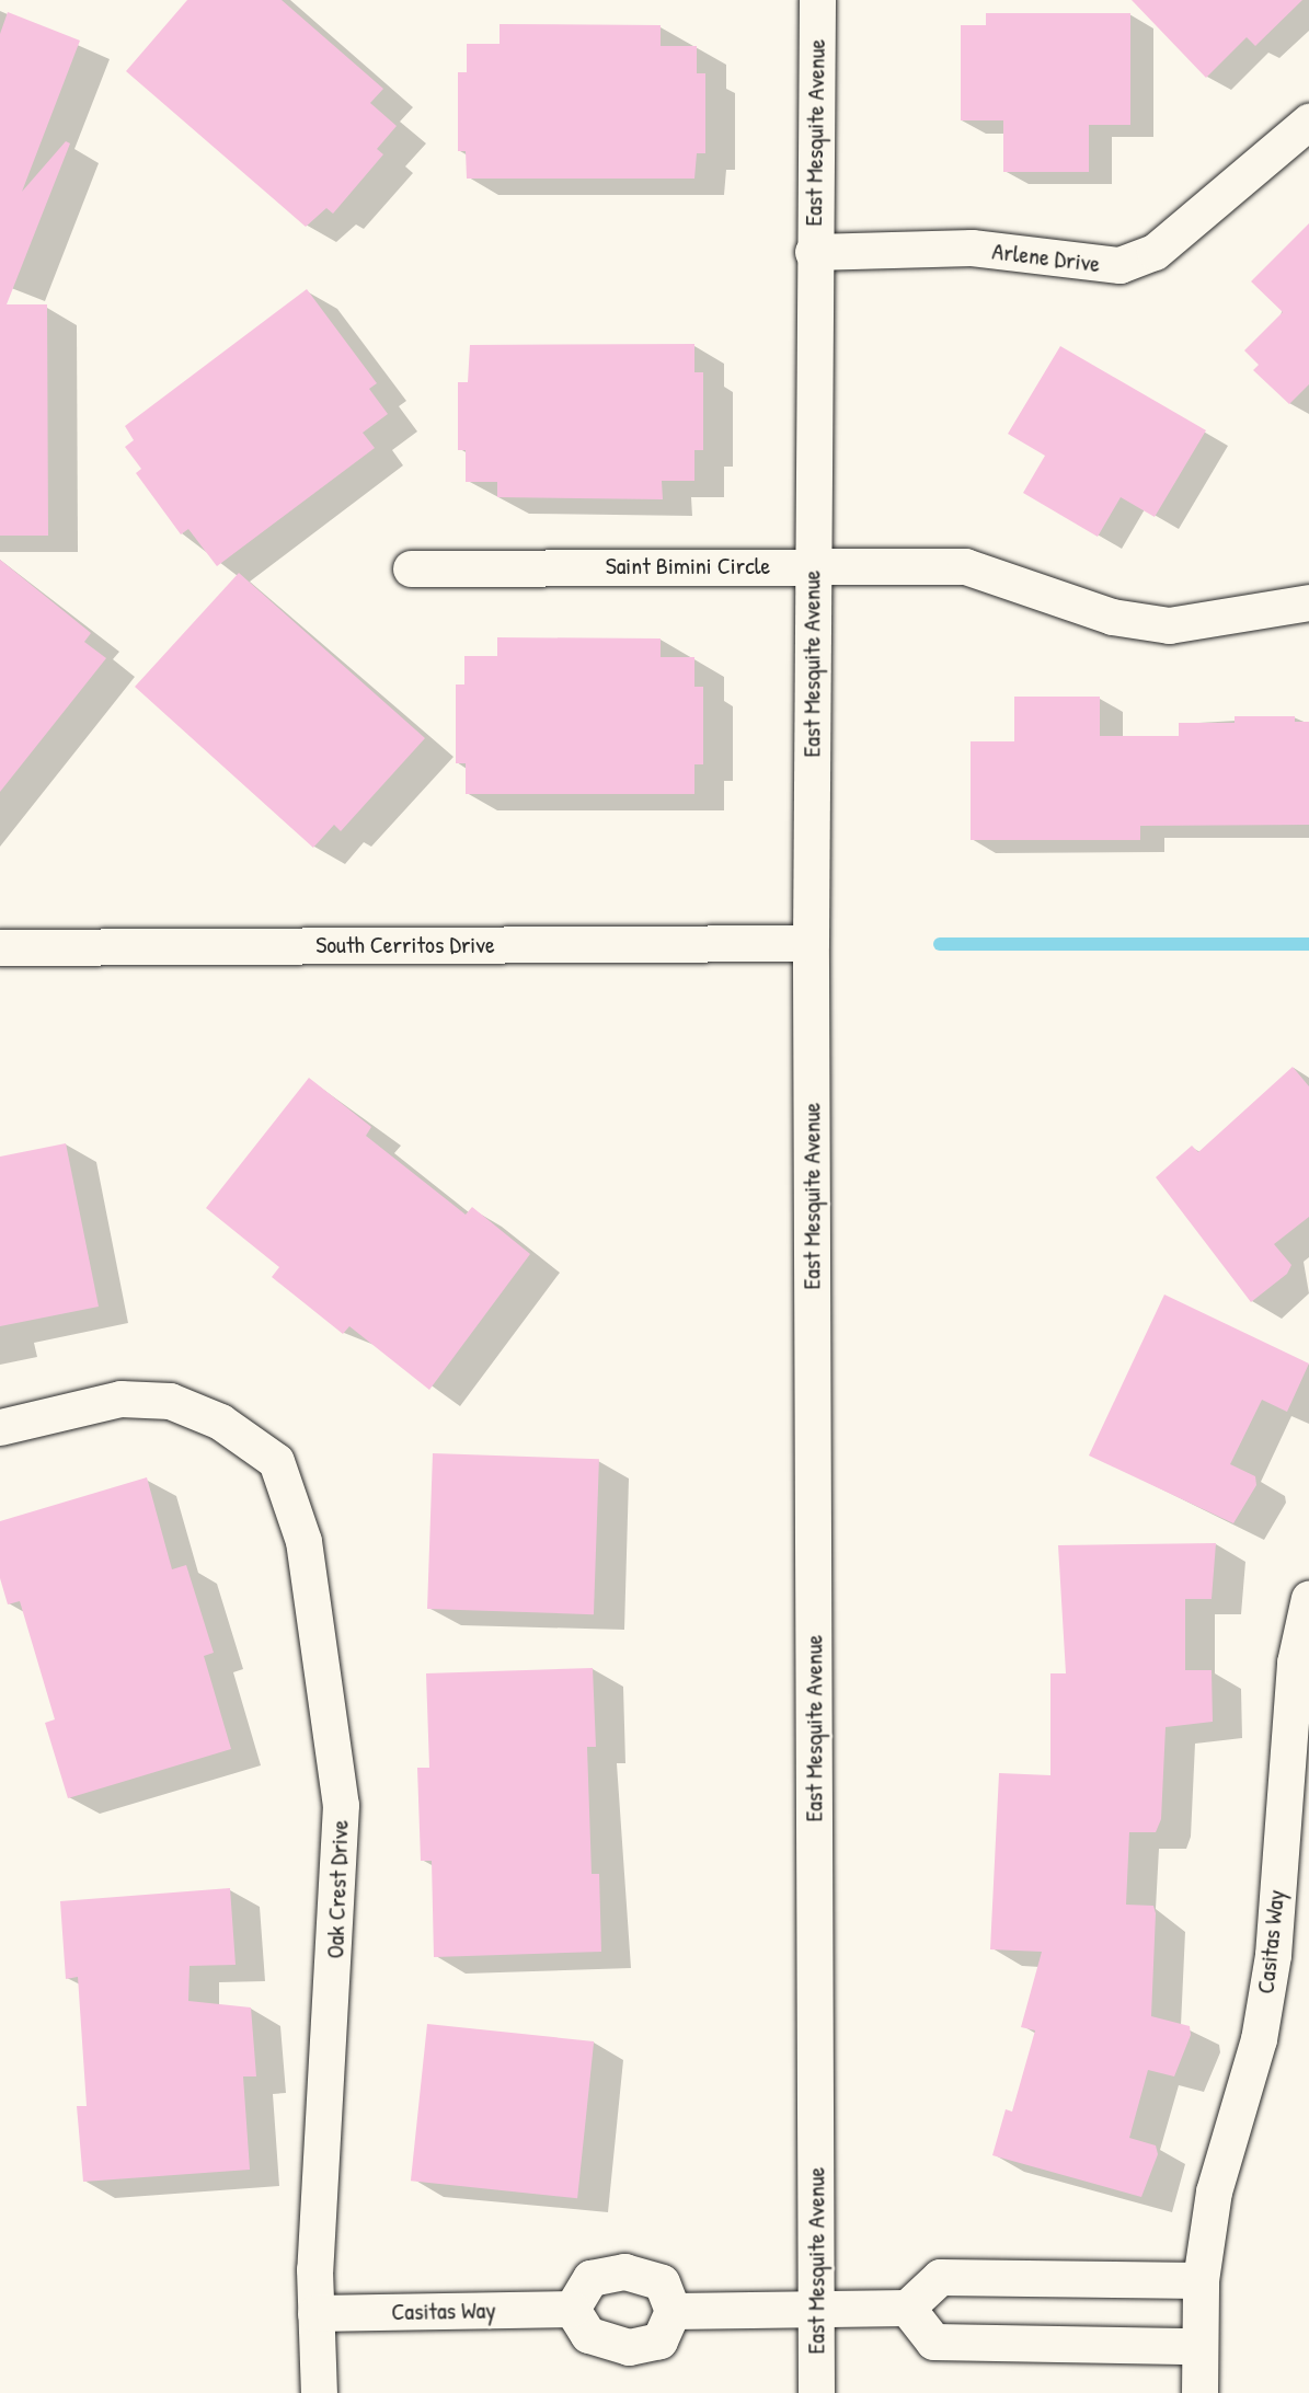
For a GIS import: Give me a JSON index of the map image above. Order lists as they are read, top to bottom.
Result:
{
  "streets": {
    "street": [
      "East Mesquite Avenue",
      "Arlene Drive",
      "Saint Bimini Circle",
      "South Cerritos Drive",
      "Oak Crest Drive",
      "Casitas Way"
    ]
  },
  "crossings": [
    ["East Mesquite Avenue", "Arlene Drive"],
    ["East Mesquite Avenue", "Saint Bimini Circle"],
    ["East Mesquite Avenue", "South Cerritos Drive"],
    ["Oak Crest Drive", "Casitas Way"]
  ]
}
